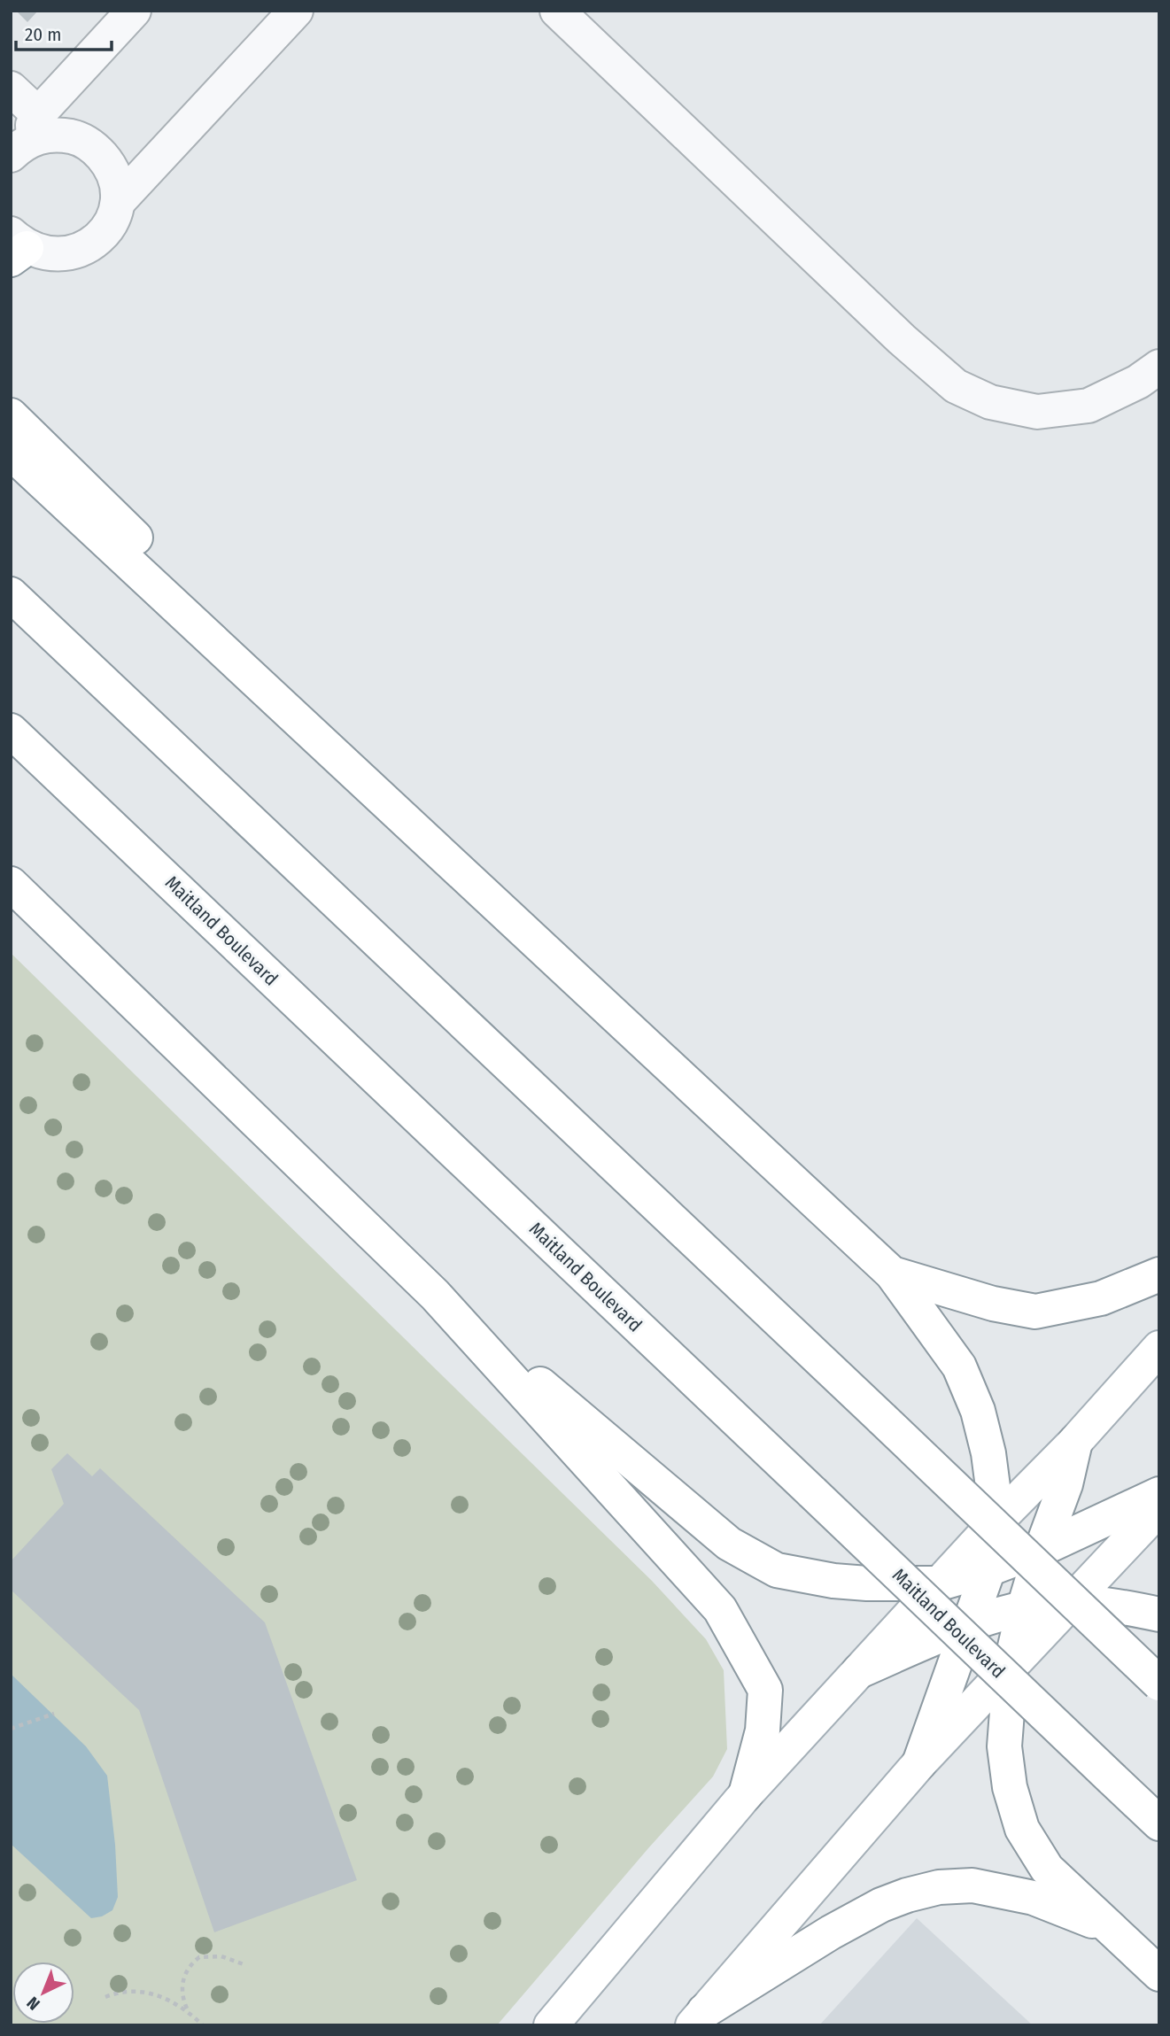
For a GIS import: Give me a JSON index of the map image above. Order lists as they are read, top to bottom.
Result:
{
  "streets": {
    "main road": ["Maitland Boulevard"]
  },
  "scale_bar": "20 m",
  "north": "bottom left"
}
